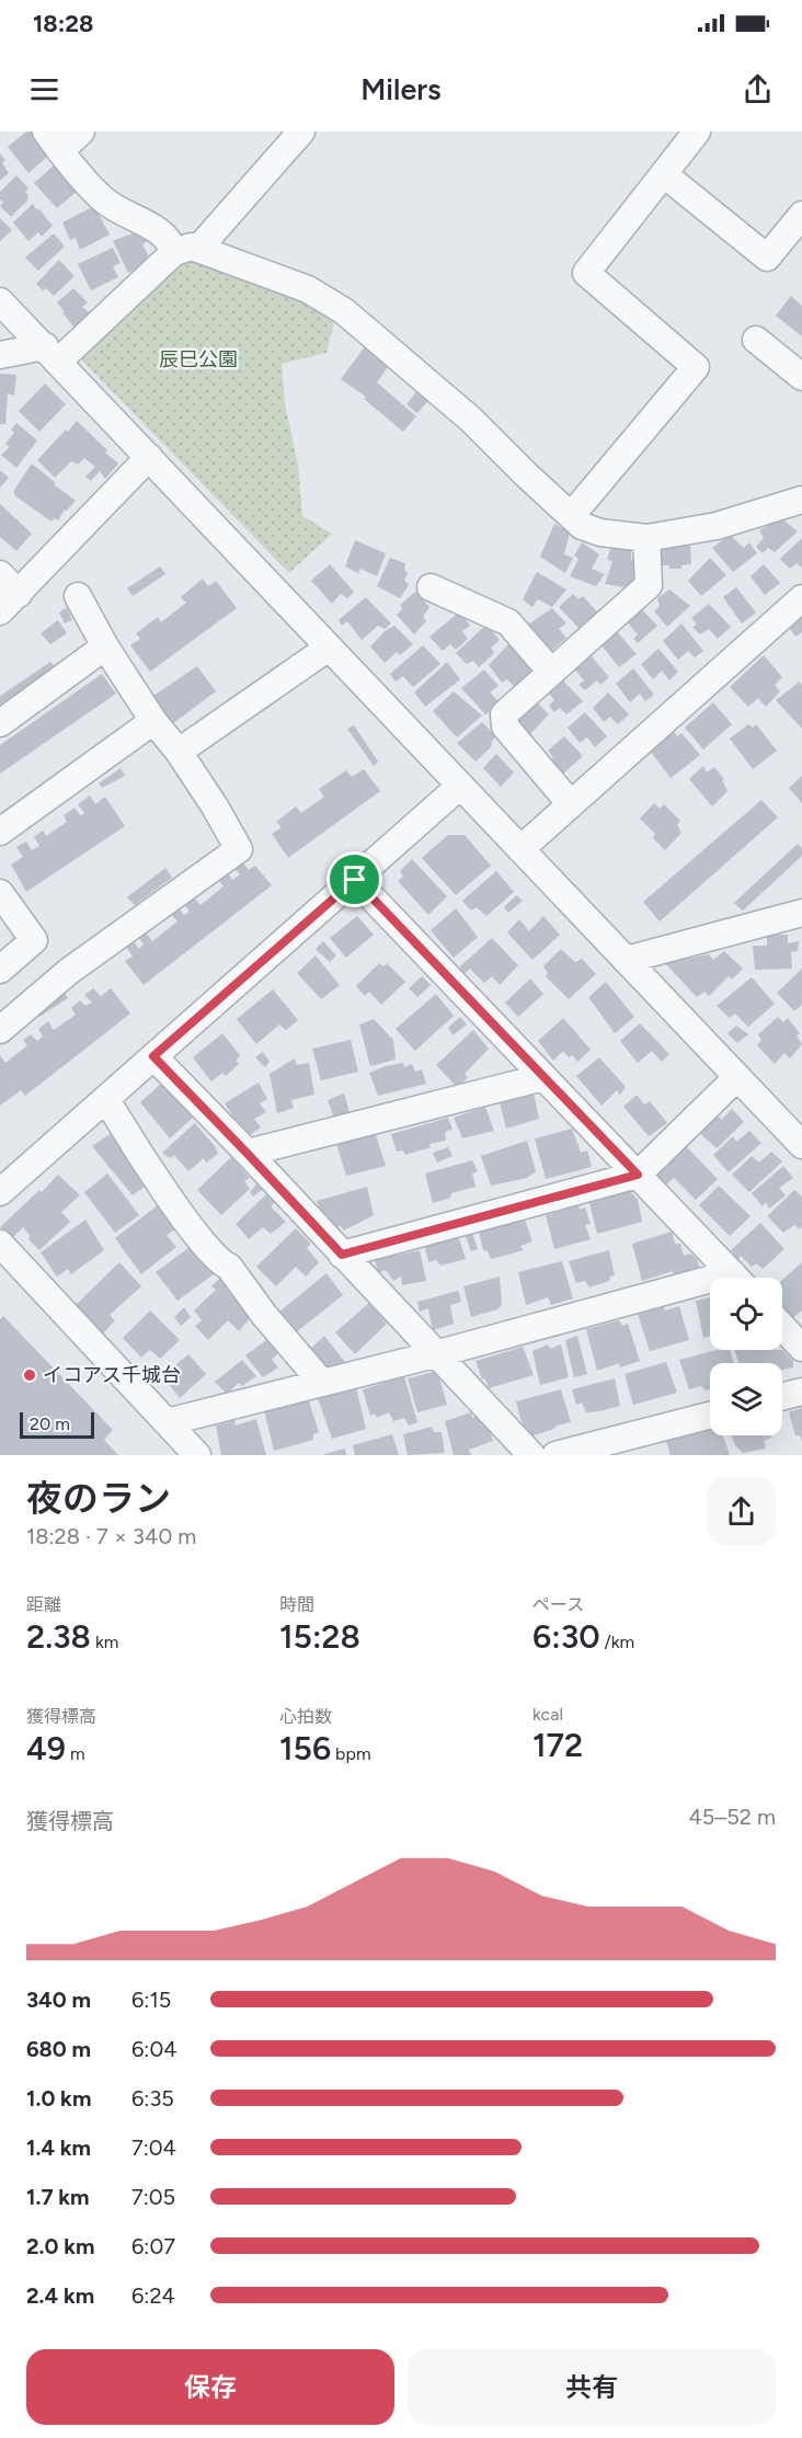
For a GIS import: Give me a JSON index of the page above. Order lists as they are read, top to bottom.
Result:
{
  "parks": ["辰巳公園"],
  "places": ["イコアス千城台"],
  "scale_bar": "20 m",
  "page": {
    "status": "18:28",
    "header": "Milers",
    "scale": "20 m",
    "heading": ["夜のラン", "18:28 · 7 × 340 m"],
    "stats": [
      ["距離", "2.38 km"],
      ["時間", "15:28"],
      ["ペース", "6:30 /km"],
      ["獲得標高", "49 m"],
      ["心拍数", "156 bpm"],
      ["kcal", "172"]
    ],
    "chart": ["獲得標高", "45–52 m"],
    "list": [
      {
        "name": "340 m",
        "note": "6:15"
      },
      {
        "name": "680 m",
        "note": "6:04"
      },
      {
        "name": "1.0 km",
        "note": "6:35"
      },
      {
        "name": "1.4 km",
        "note": "7:04"
      },
      {
        "name": "1.7 km",
        "note": "7:05"
      },
      {
        "name": "2.0 km",
        "note": "6:07"
      },
      {
        "name": "2.4 km",
        "note": "6:24"
      }
    ],
    "buttons": ["保存", "共有"]
  }
}
